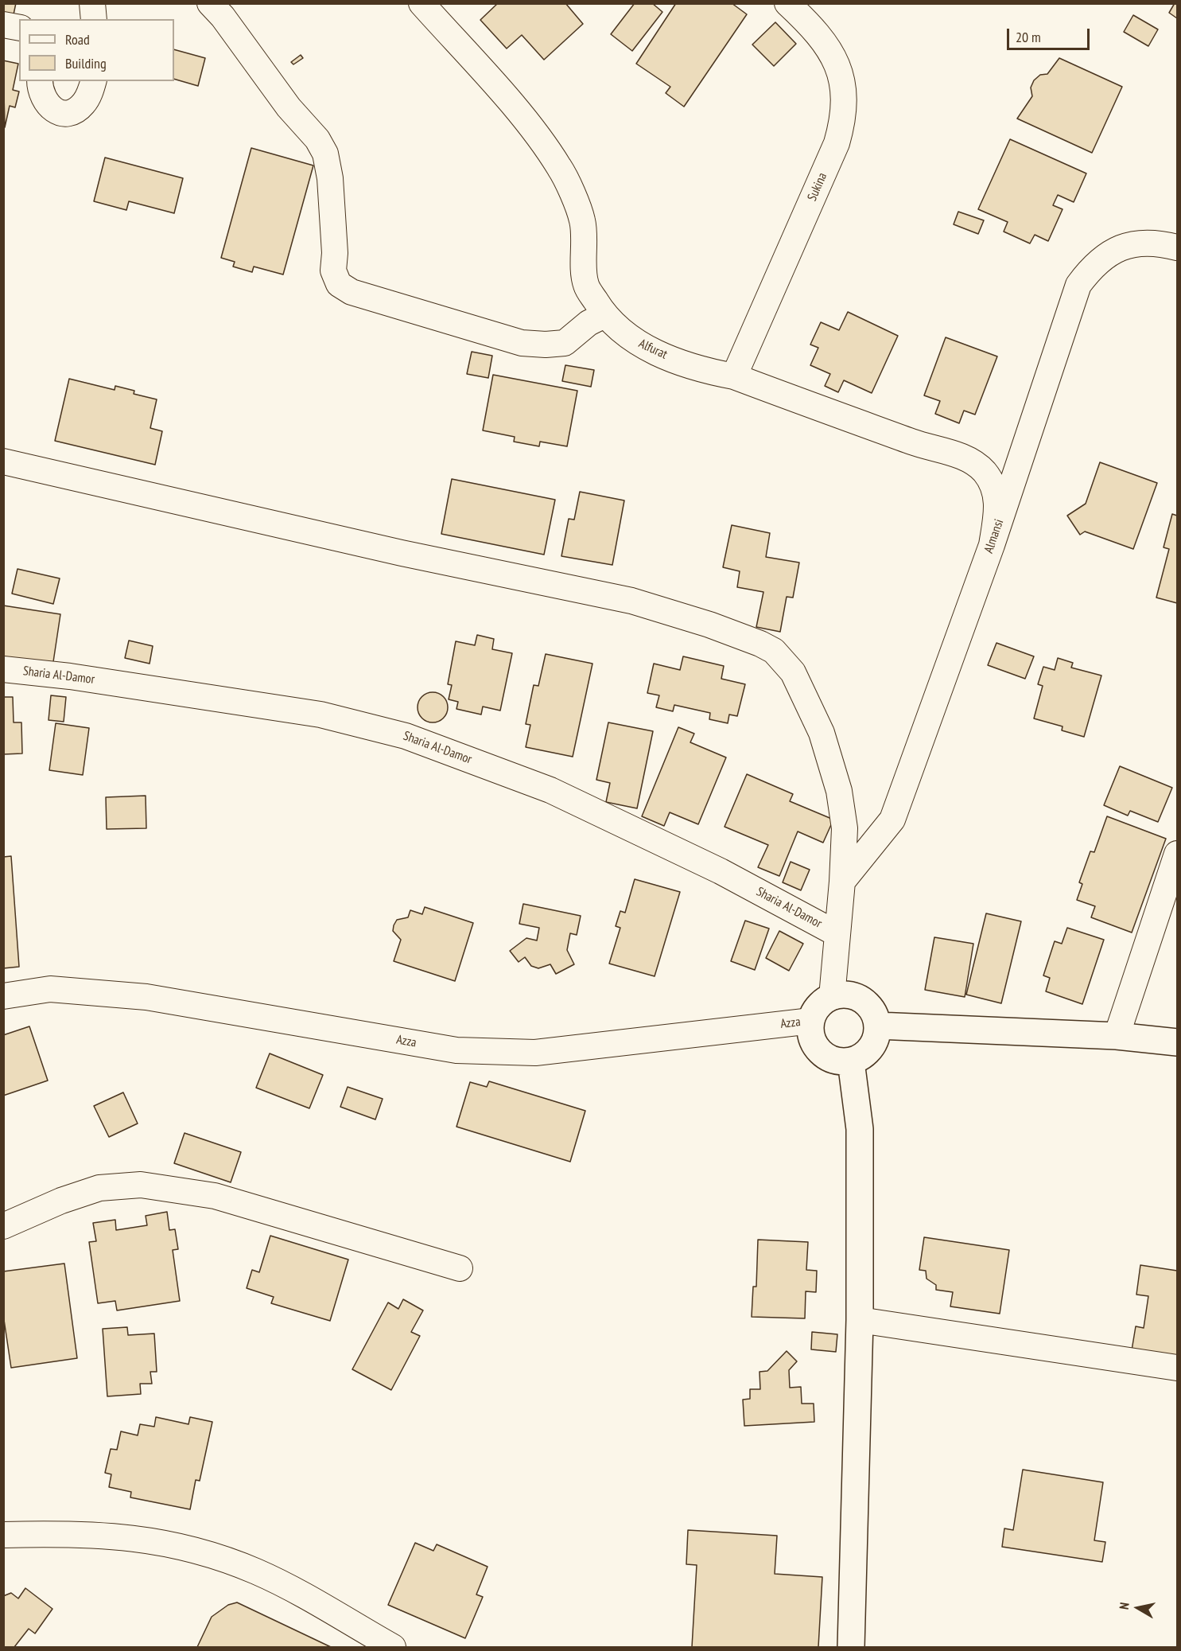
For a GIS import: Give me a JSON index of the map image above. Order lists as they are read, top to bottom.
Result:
{
  "streets": {
    "street": [
      "Sukina",
      "Alfurat",
      "Almansi",
      "Sharia Al-Damor",
      "Azza"
    ]
  },
  "crossings": [
    ["Sukina", "Alfurat"],
    ["Alfurat", "Almansi"]
  ],
  "legend": ["Road", "Building"],
  "scale_bar": "20 m",
  "north": "left"
}
